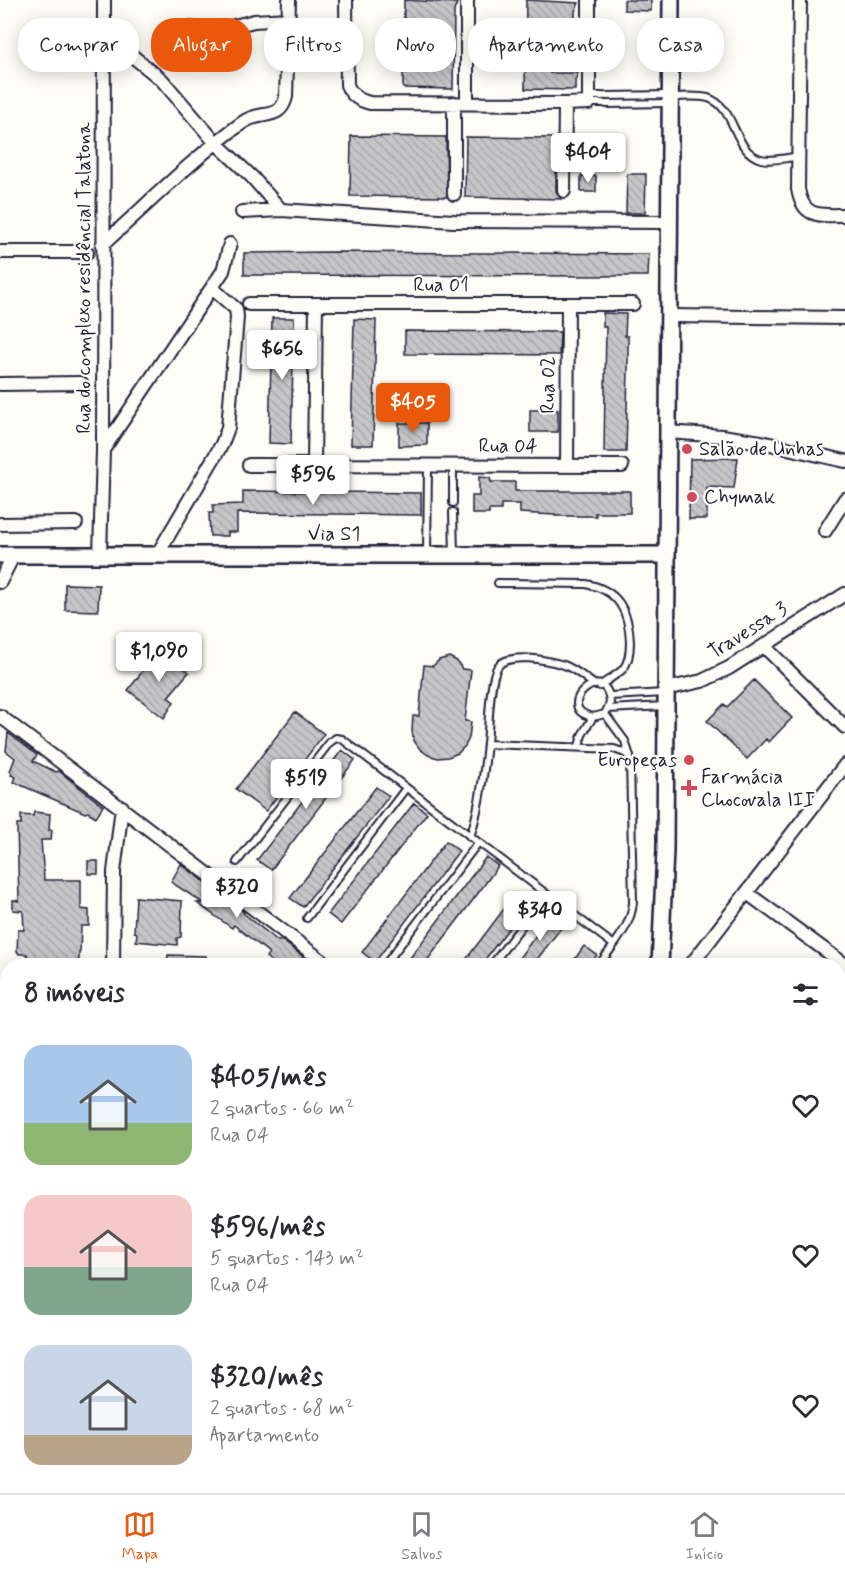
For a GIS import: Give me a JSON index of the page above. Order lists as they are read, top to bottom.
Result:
{
  "streets": {
    "street": [
      "Rua do complexo residêncial Talatona",
      "Rua 01",
      "Rua 02",
      "Rua 04",
      "Via S1",
      "Travessa 3"
    ]
  },
  "crossings": [
    ["Rua do complexo residêncial Talatona", "Via S1"],
    ["Rua 01", "Rua 02"],
    ["Rua 02", "Rua 04"]
  ],
  "places": {
    "other": ["Salão de Unhas", "Chymak", "Europeças"],
    "health": ["Farmácia Chocovala III"]
  },
  "page": {
    "chip": [
      "Comprar",
      "Alugar",
      "Filtros",
      "Novo",
      "Apartamento",
      "Casa"
    ],
    "price": [
      "$404",
      "$656",
      "$405",
      "$596",
      "$1,090",
      "$519",
      "$320",
      "$340"
    ],
    "heading": "8 imóveis",
    "list": [
      {
        "name": "$405/mês",
        "note": "2 quartos · 66 m² · Rua 04"
      },
      {
        "name": "$596/mês",
        "note": "5 quartos · 143 m² · Rua 04"
      },
      {
        "name": "$320/mês",
        "note": "2 quartos · 68 m² · Apartamento"
      }
    ],
    "tabs": ["Mapa", "Salvos", "Início"]
  }
}
